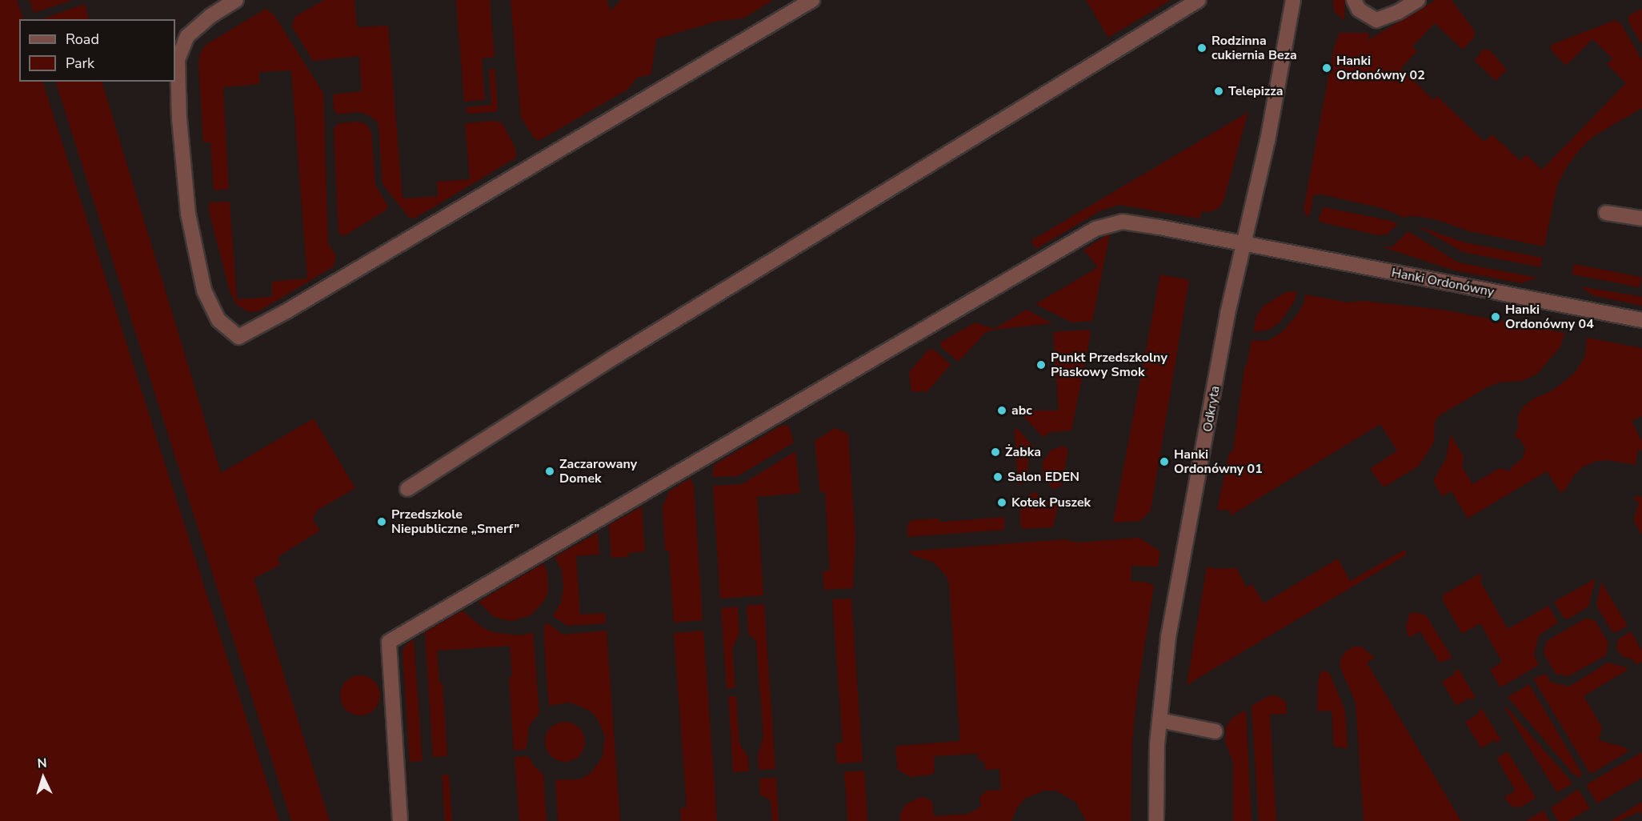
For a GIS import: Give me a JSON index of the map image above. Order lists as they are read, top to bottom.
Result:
{
  "streets": {
    "street": ["Hanki Ordonówny", "Odkryta"]
  },
  "crossings": [
    ["Hanki Ordonówny", "Odkryta"]
  ],
  "places": [
    "Rodzinna cukiernia Beza",
    "Hanki Ordonówny 02",
    "Telepizza",
    "Hanki Ordonówny 04",
    "Punkt Przedszkolny Piaskowy Smok",
    "abc",
    "Żabka",
    "Hanki Ordonówny 01",
    "Zaczarowany Domek",
    "Salon EDEN",
    "Kotek Puszek",
    "Przedszkole Niepubliczne „Smerf”"
  ],
  "legend": ["Road", "Park"],
  "north": "top"
}
